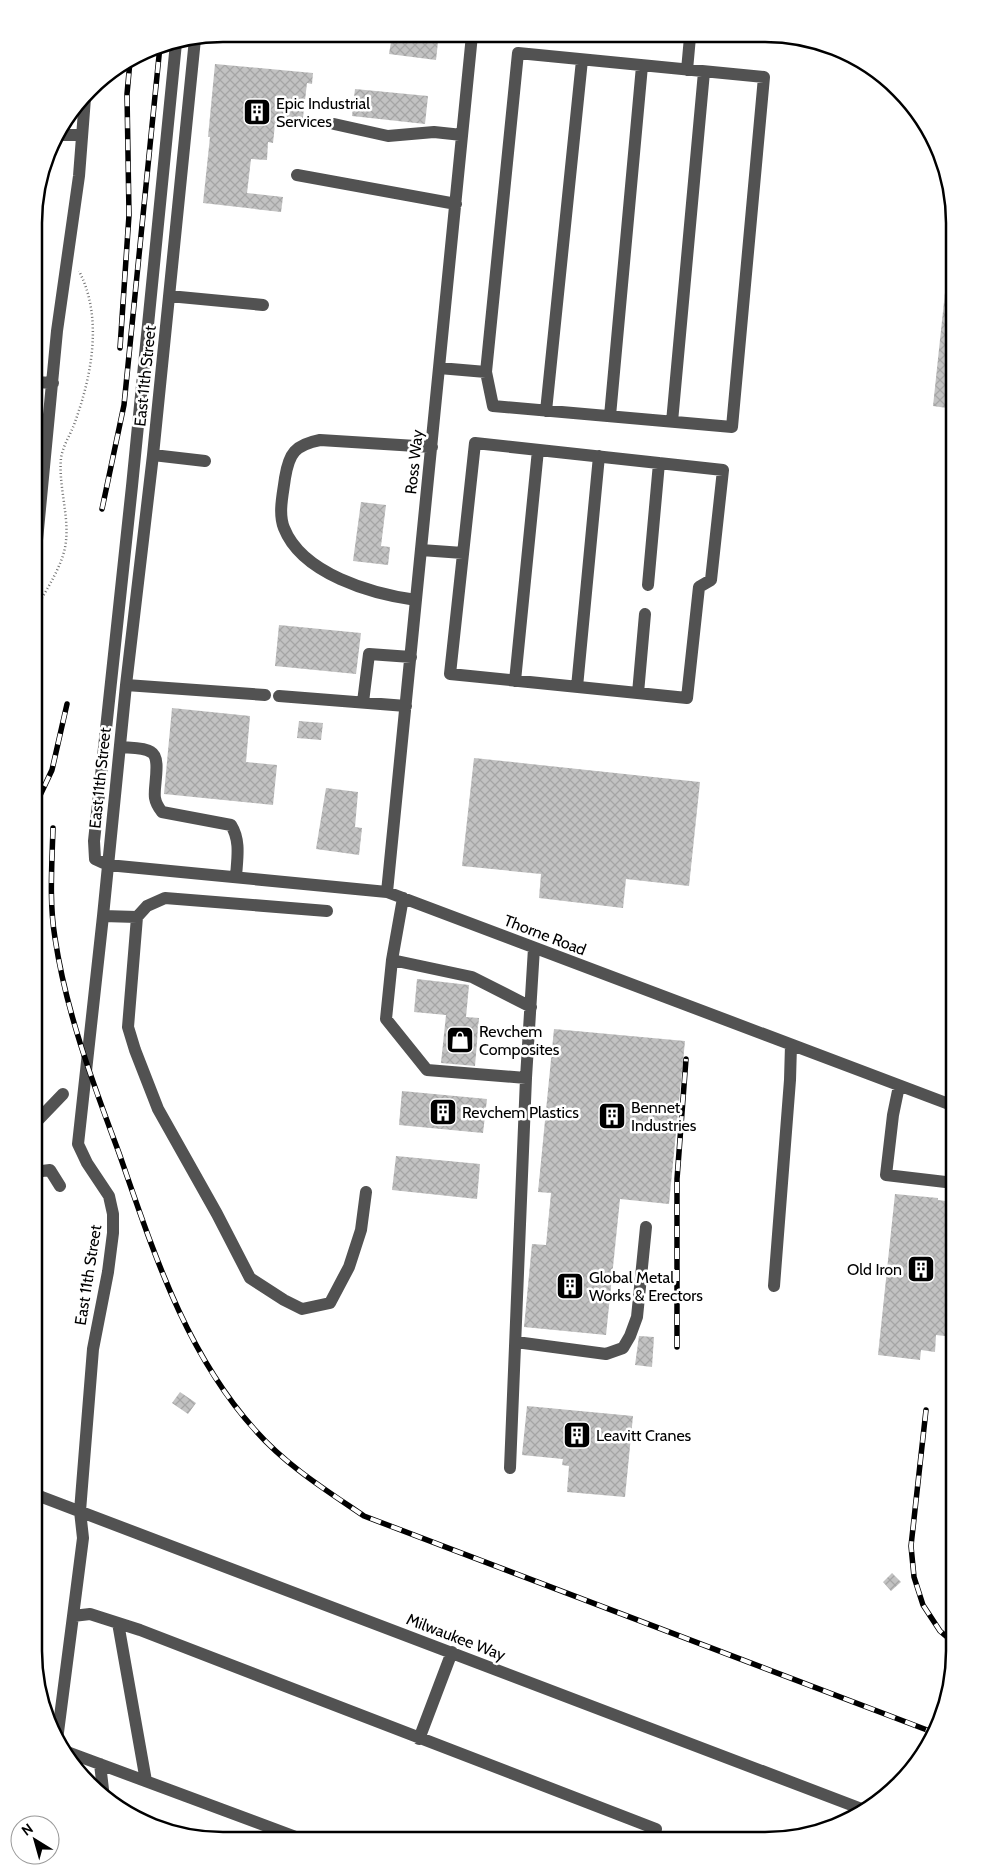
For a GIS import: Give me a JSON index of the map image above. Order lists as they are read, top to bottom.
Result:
{
  "streets": {
    "street": [
      "East 11th Street",
      "Ross Way",
      "Thorne Road",
      "Milwaukee Way"
    ]
  },
  "crossings": [
    ["East 11th Street", "Thorne Road"],
    ["East 11th Street", "Milwaukee Way"],
    ["Ross Way", "Thorne Road"]
  ],
  "places": {
    "building": [
      "Epic Industrial Services",
      "Revchem Plastics",
      "Bennet Industries",
      "Old Iron",
      "Global Metal Works & Erectors",
      "Leavitt Cranes"
    ],
    "shop": ["Revchem Composites"]
  },
  "north": "top left"
}
